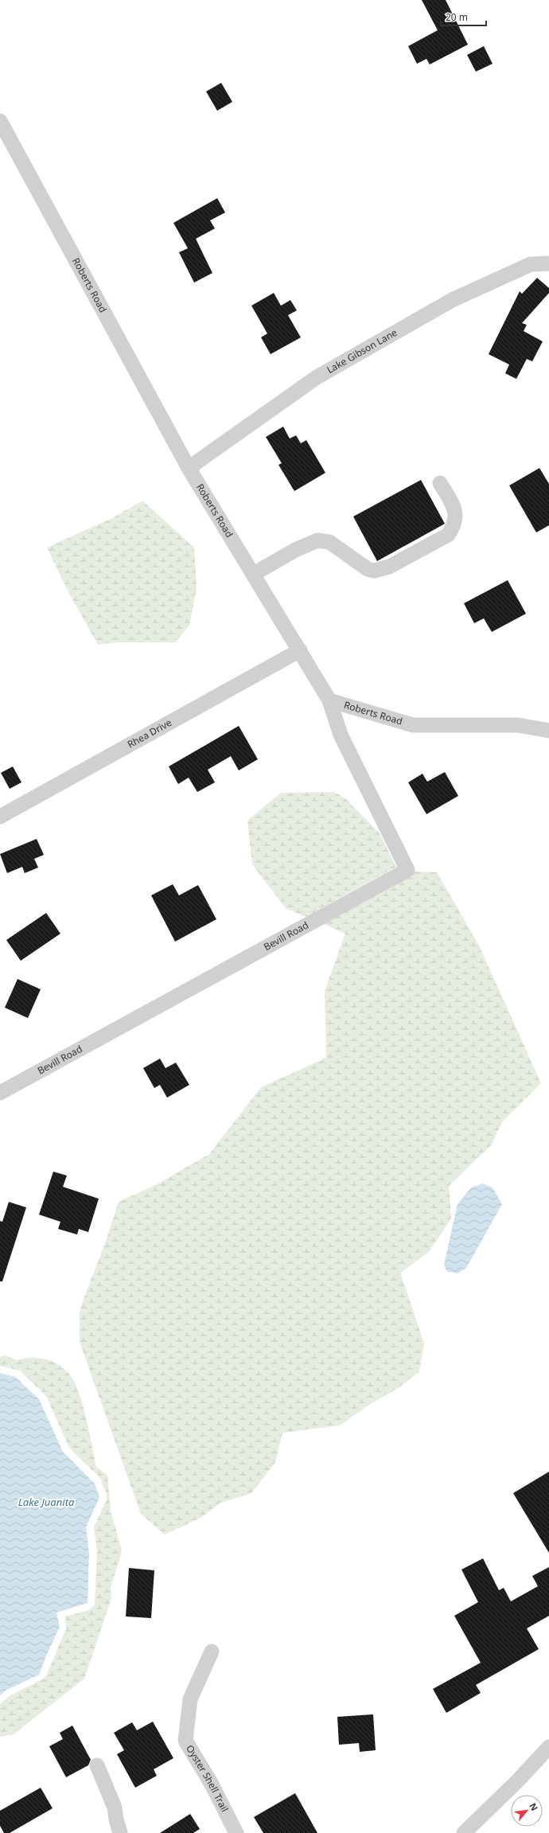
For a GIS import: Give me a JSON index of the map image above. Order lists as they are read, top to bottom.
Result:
{
  "streets": {
    "street": [
      "Roberts Road",
      "Lake Gibson Lane",
      "Rhea Drive",
      "Bevill Road",
      "Oyster Shell Trail"
    ]
  },
  "crossings": [
    ["Roberts Road", "Lake Gibson Lane"],
    ["Roberts Road", "Rhea Drive"],
    ["Roberts Road", "Bevill Road"]
  ],
  "water": ["Lake Juanita"],
  "scale_bar": "20 m",
  "north": "top right"
}
